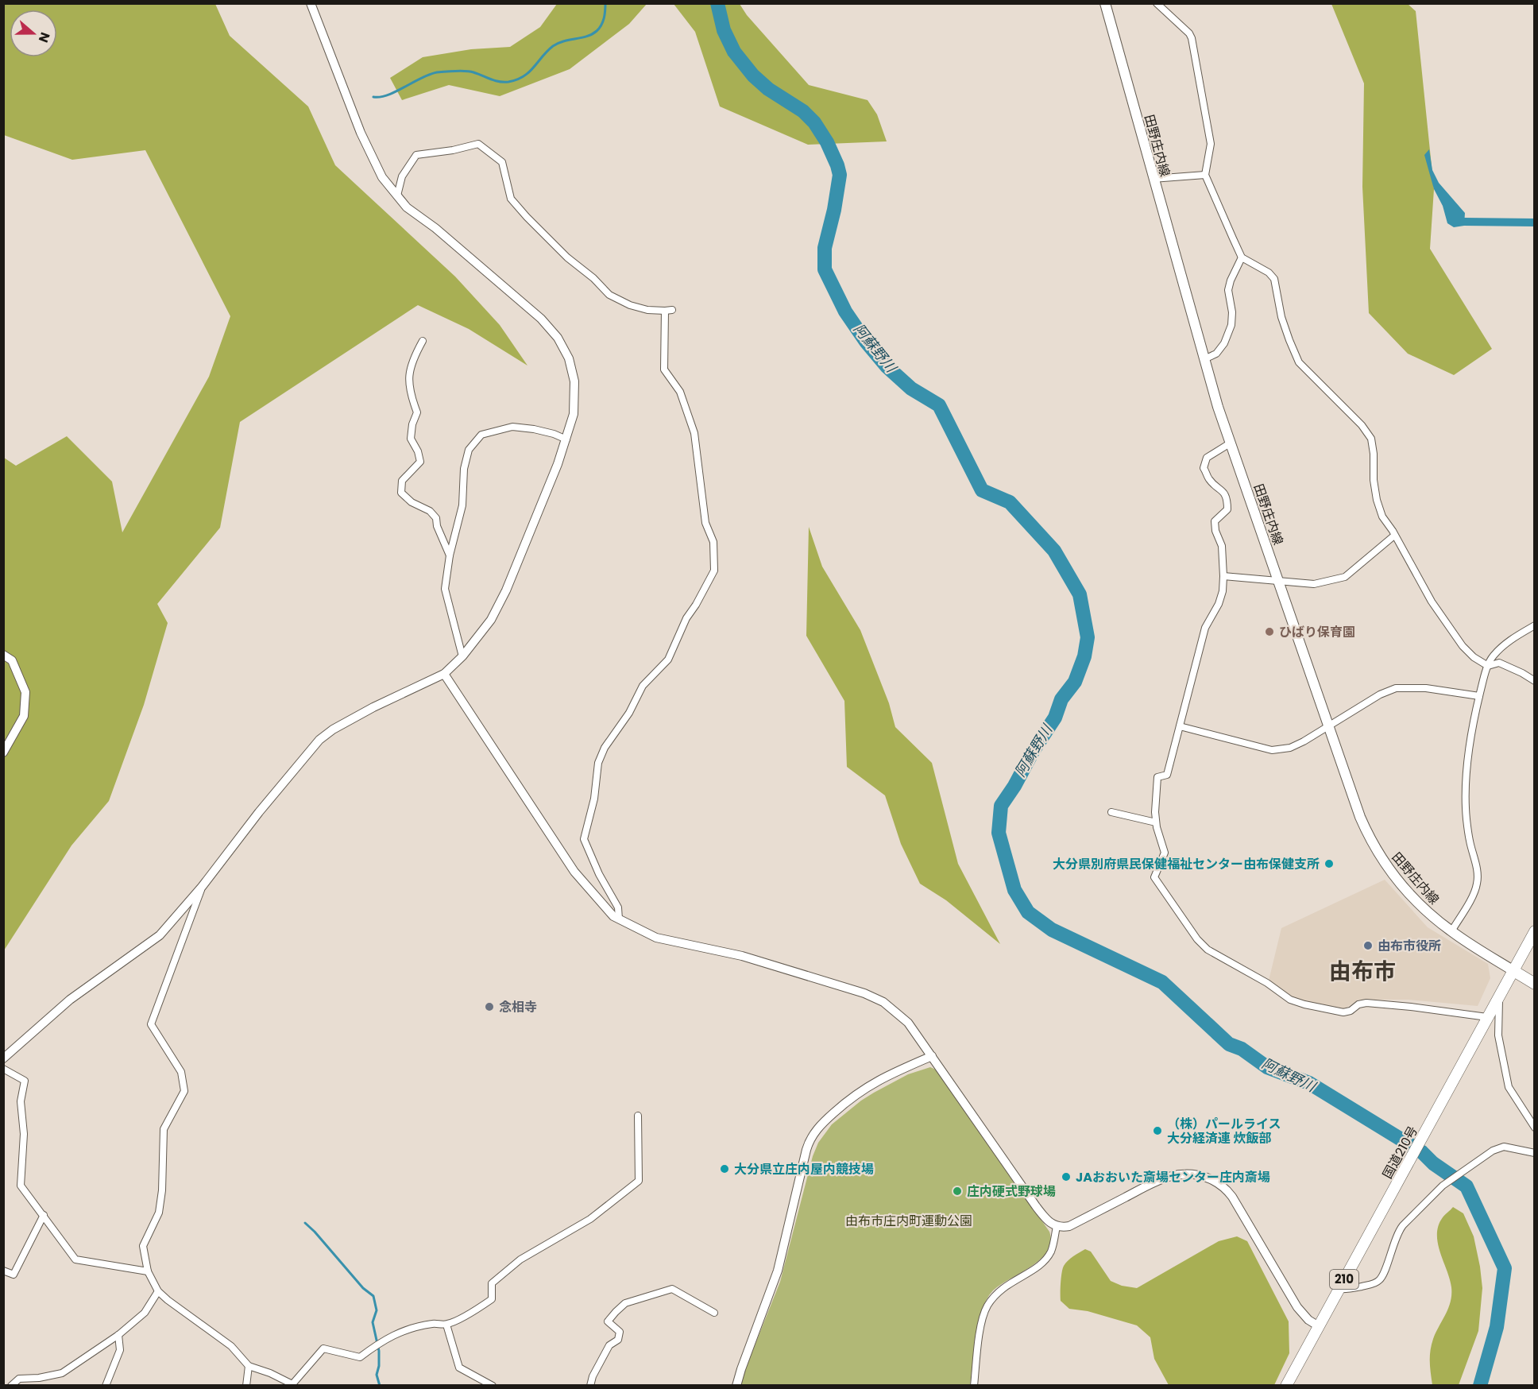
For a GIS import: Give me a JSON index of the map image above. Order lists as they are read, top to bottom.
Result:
{
  "streets": {
    "main road": ["田野庄内線", "国道210号", "210"]
  },
  "crossings": [
    ["田野庄内線", "国道210号"]
  ],
  "districts": ["由布市"],
  "water": ["阿蘇野川"],
  "parks": ["由布市庄内町運動公園"],
  "places": [
    "ひばり保育園",
    "大分県別府県民保健福祉センター由布保健支所",
    "由布市役所",
    "念相寺",
    "（株）パールライス 大分経済連 炊飯部",
    "大分県立庄内屋内競技場",
    "JAおおいた斎場センター庄内斎場",
    "庄内硬式野球場"
  ],
  "north": "right"
}
